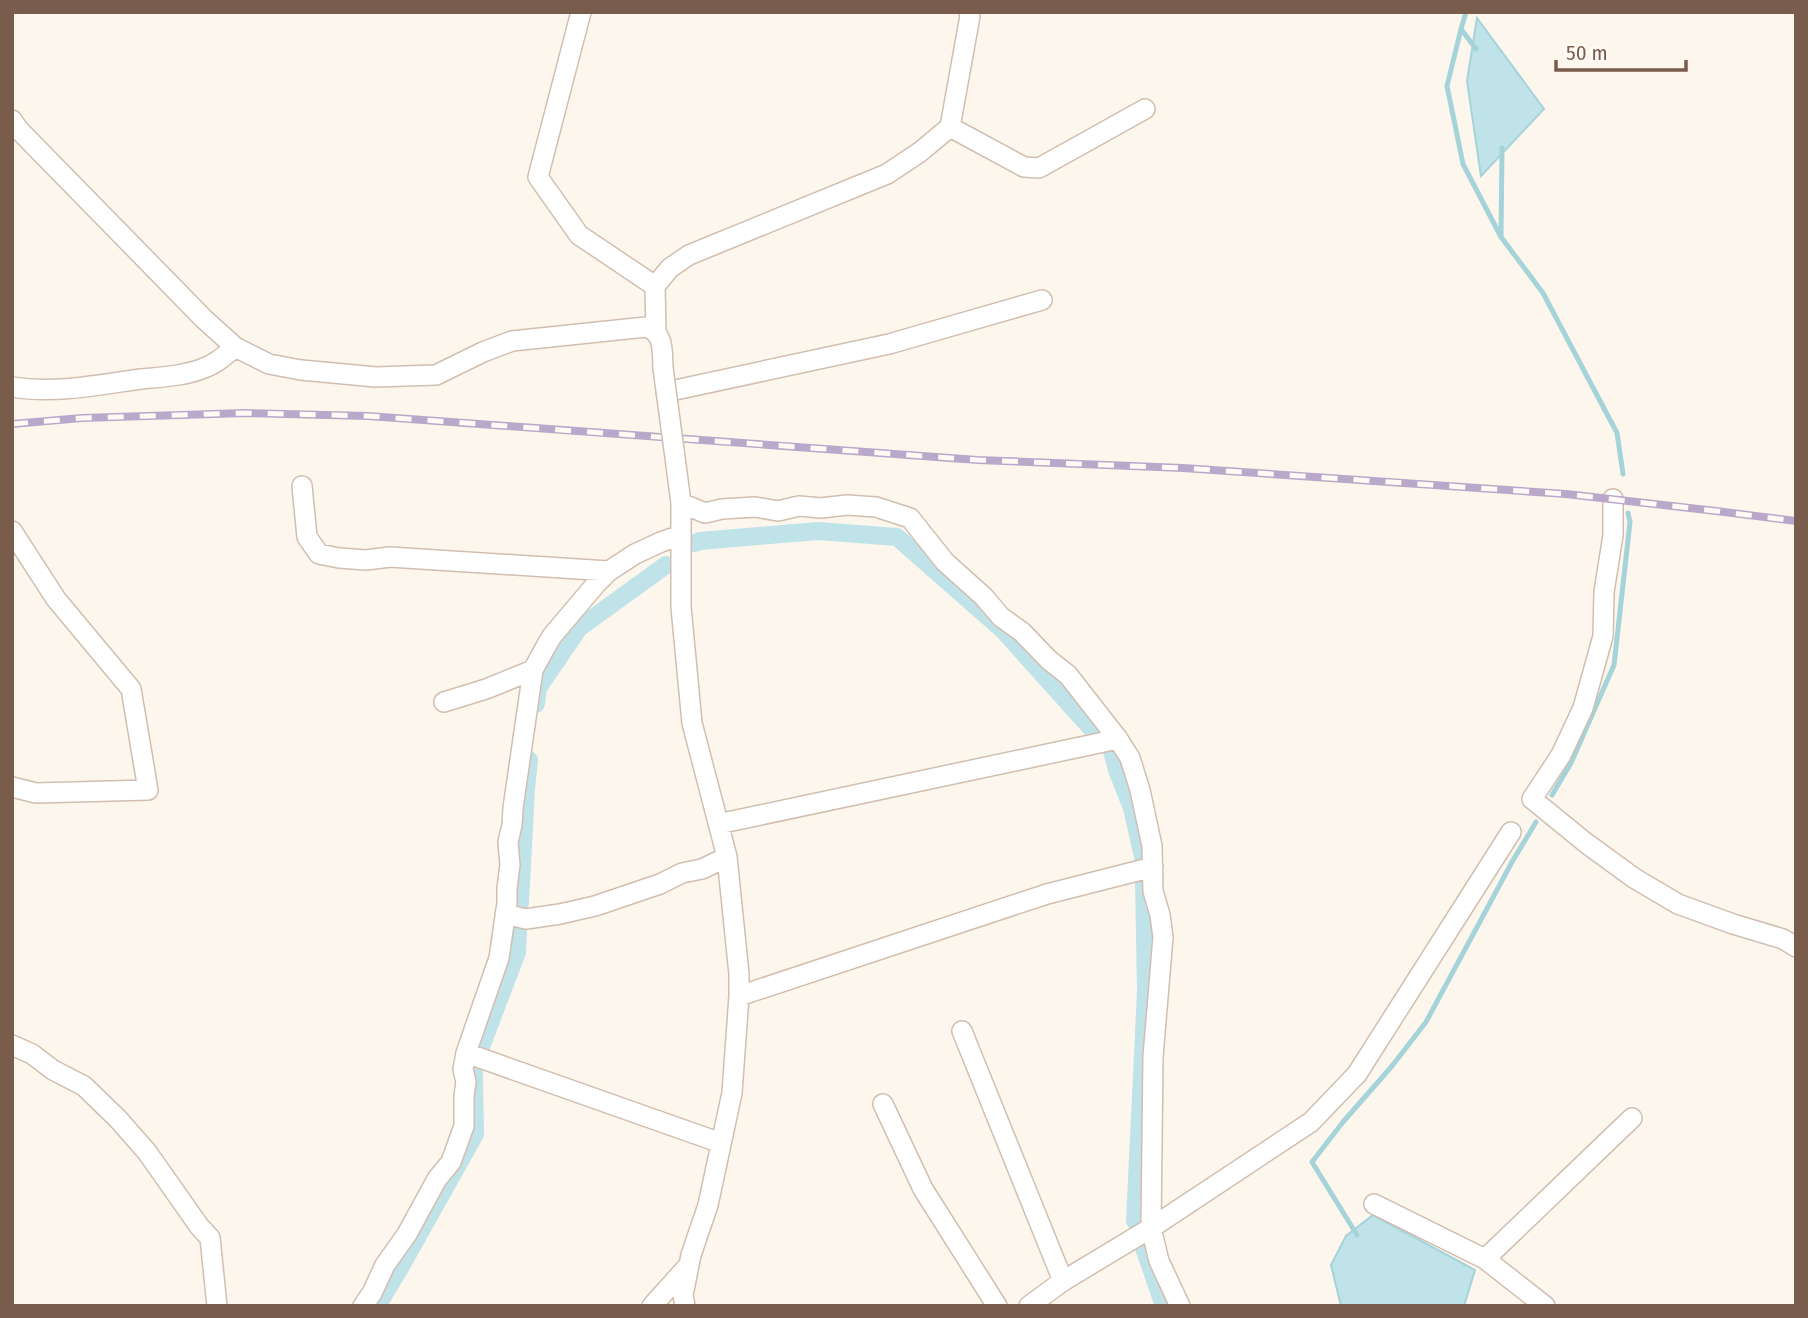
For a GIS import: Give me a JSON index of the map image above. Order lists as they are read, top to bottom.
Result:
{
  "scale_bar": "50 m"
}
